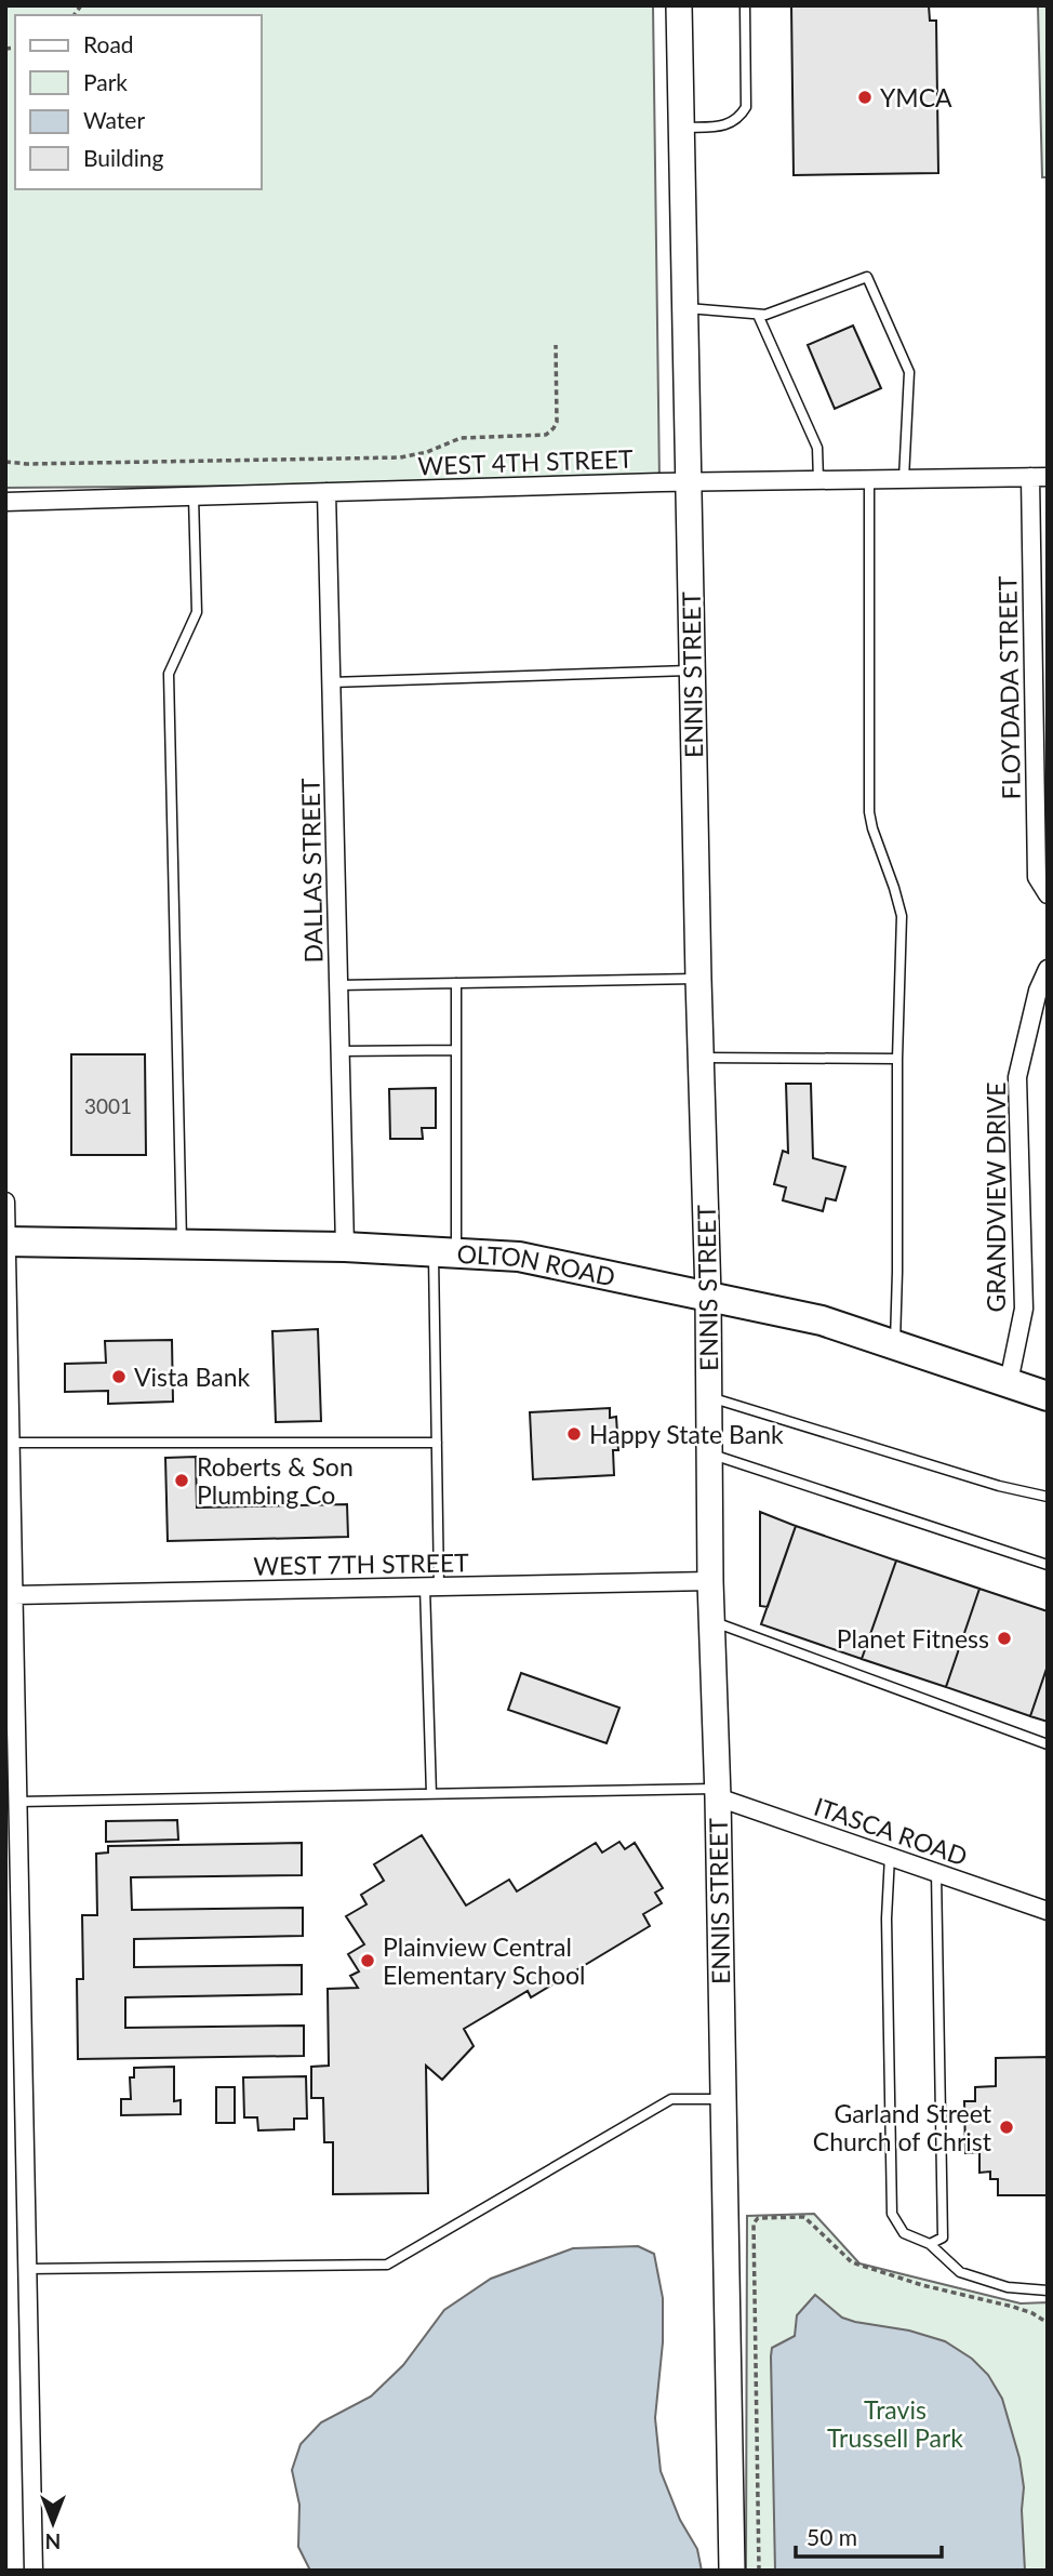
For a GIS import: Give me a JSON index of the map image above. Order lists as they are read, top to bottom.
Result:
{
  "streets": {
    "main road": ["ENNIS STREET", "OLTON ROAD"],
    "street": [
      "WEST 4TH STREET",
      "FLOYDADA STREET",
      "DALLAS STREET",
      "GRANDVIEW DRIVE",
      "WEST 7TH STREET",
      "ITASCA ROAD"
    ]
  },
  "crossings": [
    ["WEST 4TH STREET", "ENNIS STREET"],
    ["WEST 4TH STREET", "FLOYDADA STREET"],
    ["WEST 4TH STREET", "DALLAS STREET"],
    ["ENNIS STREET", "OLTON ROAD"],
    ["ENNIS STREET", "WEST 7TH STREET"],
    ["ENNIS STREET", "ITASCA ROAD"],
    ["DALLAS STREET", "OLTON ROAD"],
    ["GRANDVIEW DRIVE", "OLTON ROAD"]
  ],
  "parks": ["Travis Trussell Park"],
  "places": [
    "YMCA",
    "Vista Bank",
    "Happy State Bank",
    "Roberts & Son Plumbing Co",
    "Planet Fitness",
    "Plainview Central Elementary School",
    "Garland Street Church of Christ"
  ],
  "house_numbers": ["3001"],
  "legend": [
    "Road",
    "Park",
    "Water",
    "Building"
  ],
  "scale_bar": "50 m",
  "north": "bottom"
}
